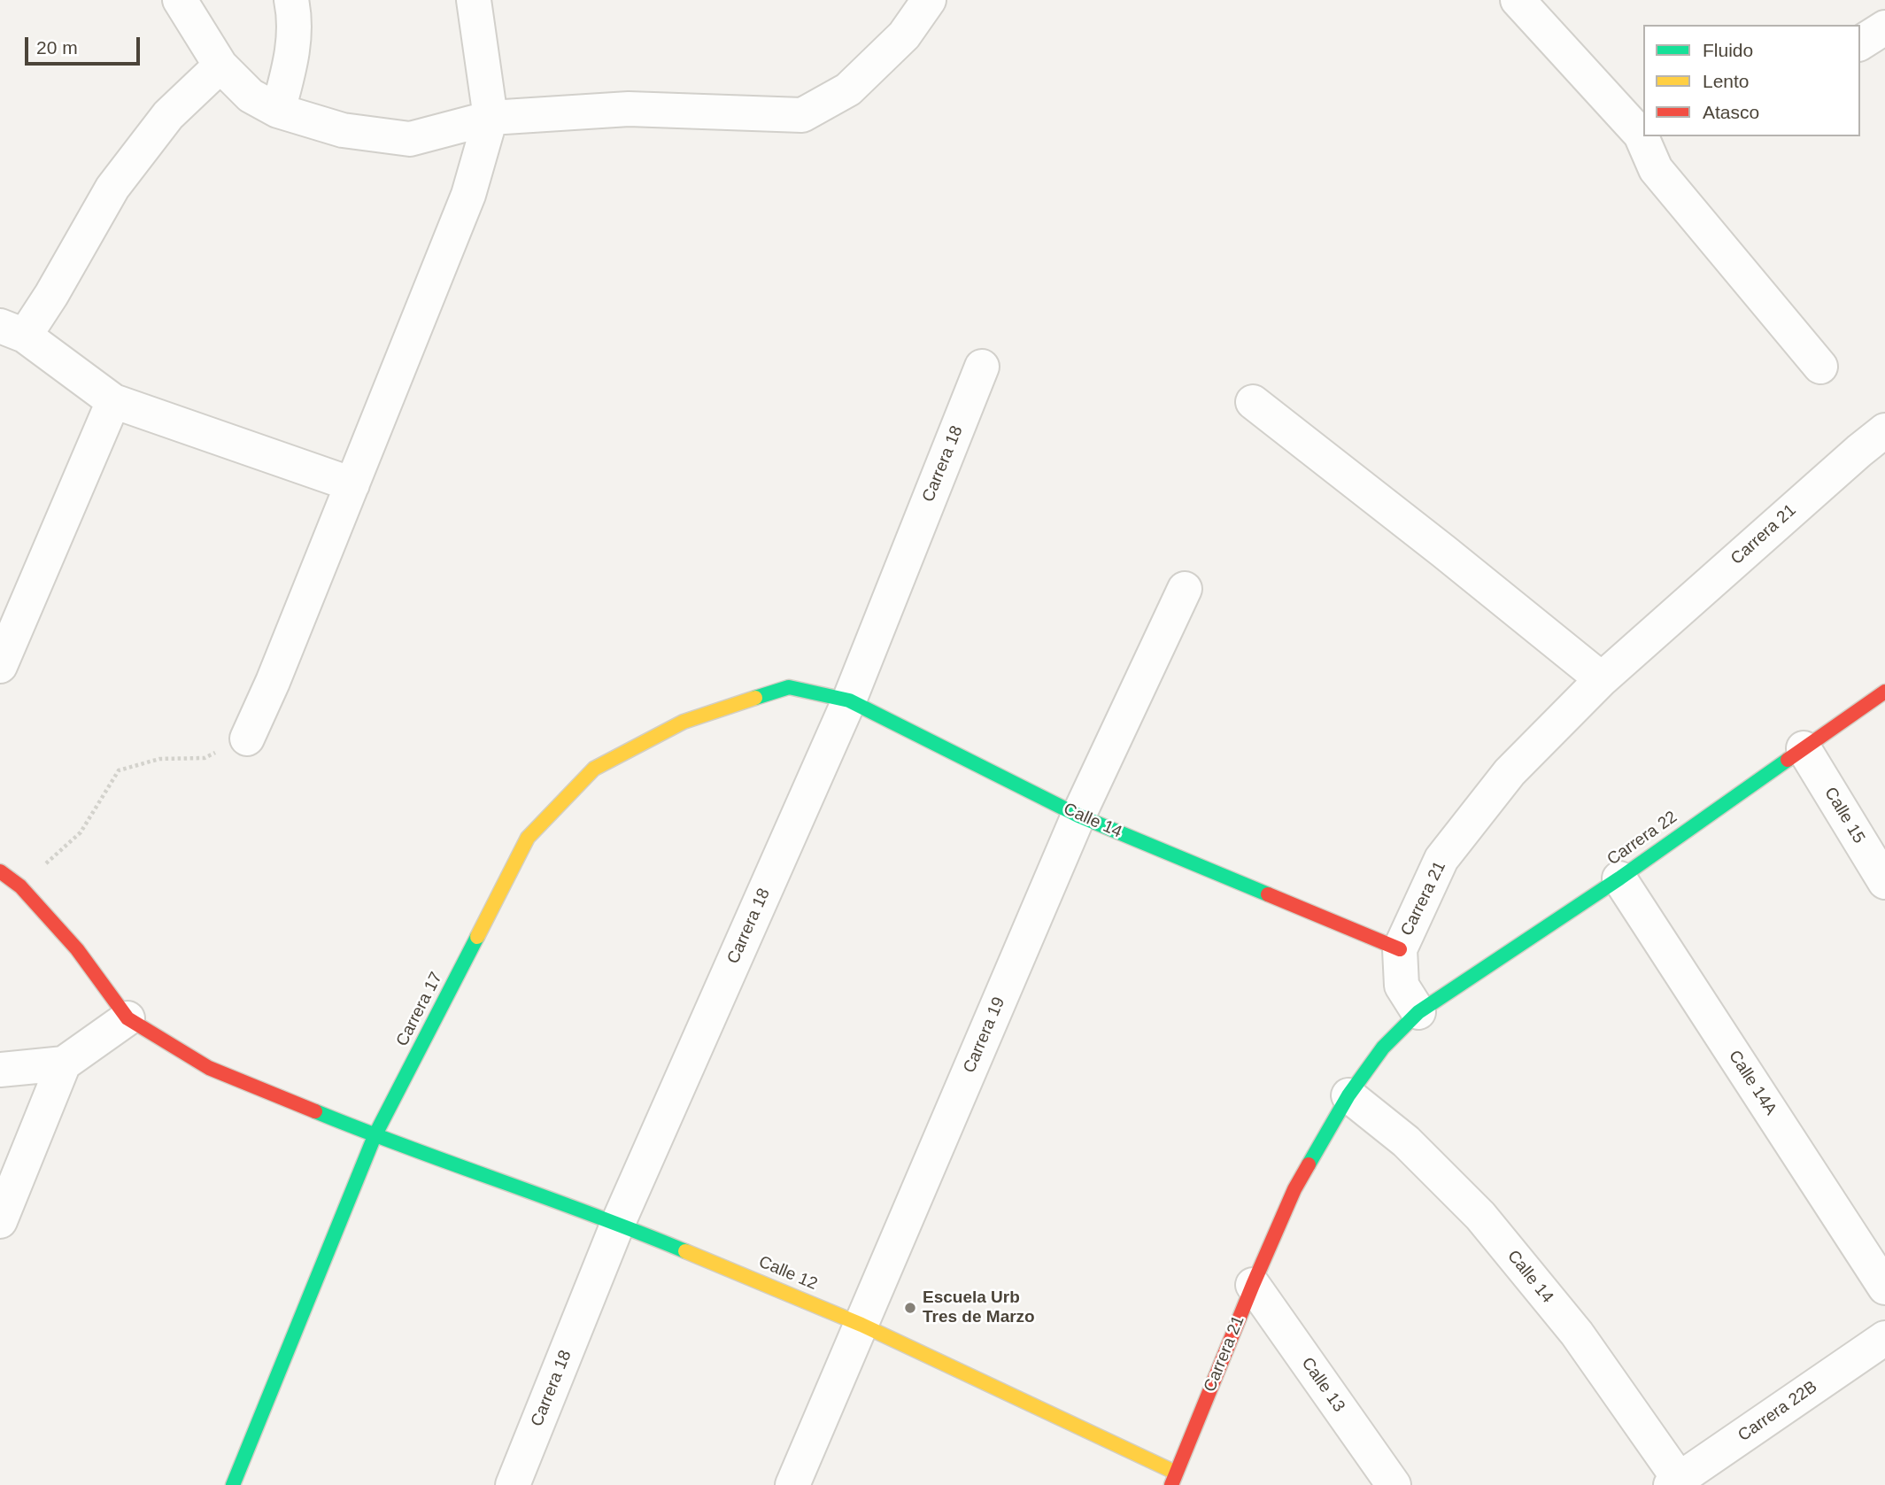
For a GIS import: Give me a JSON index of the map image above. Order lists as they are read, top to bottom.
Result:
{
  "streets": {
    "street": [
      "Carrera 18",
      "Carrera 21",
      "Calle 15",
      "Calle 14",
      "Carrera 22",
      "Carrera 17",
      "Carrera 19",
      "Calle 14A",
      "Calle 12",
      "Calle 13",
      "Carrera 22B"
    ]
  },
  "crossings": [
    ["Carrera 18", "Calle 14"],
    ["Carrera 18", "Calle 12"],
    ["Carrera 21", "Calle 14"],
    ["Carrera 21", "Carrera 22"],
    ["Carrera 21", "Calle 12"],
    ["Carrera 21", "Calle 13"],
    ["Calle 15", "Carrera 22"],
    ["Calle 14", "Carrera 17"],
    ["Calle 14", "Carrera 19"],
    ["Calle 14", "Carrera 22B"],
    ["Carrera 22", "Calle 14A"],
    ["Carrera 17", "Calle 12"],
    ["Carrera 19", "Calle 12"]
  ],
  "places": ["Escuela Urb Tres de Marzo"],
  "legend": ["Fluido", "Lento", "Atasco"],
  "scale_bar": "20 m"
}
